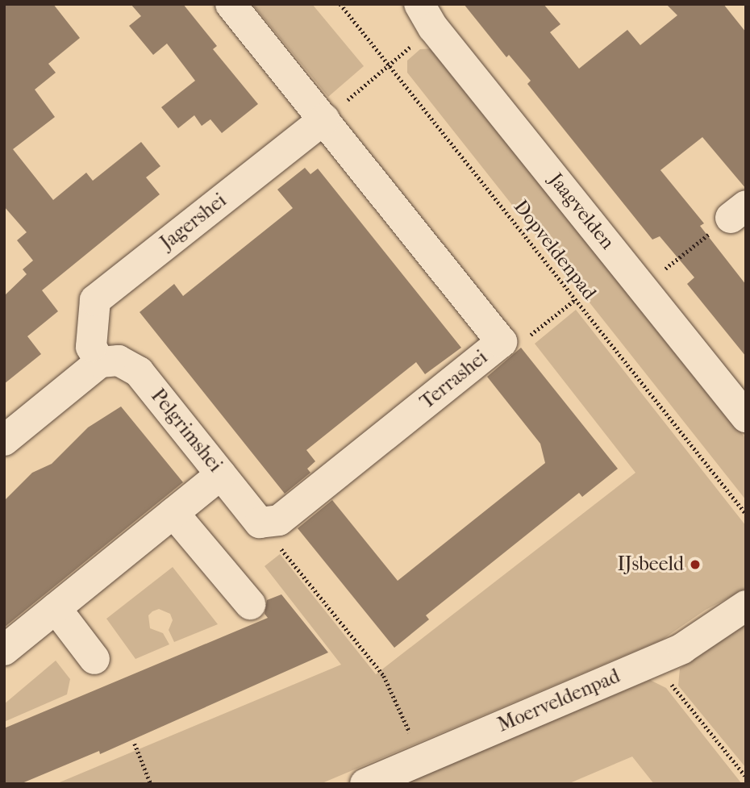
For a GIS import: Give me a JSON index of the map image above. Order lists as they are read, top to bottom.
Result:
{
  "streets": {
    "street": [
      "Jaagvelden",
      "Jagershei",
      "Terrashei",
      "Pelgrimshei",
      "Moerveldenpad"
    ],
    "path": ["Dopveldenpad"]
  },
  "crossings": [
    ["Jagershei", "Terrashei"],
    ["Jagershei", "Pelgrimshei"],
    ["Terrashei", "Pelgrimshei"]
  ],
  "places": ["IJsbeeld"]
}
